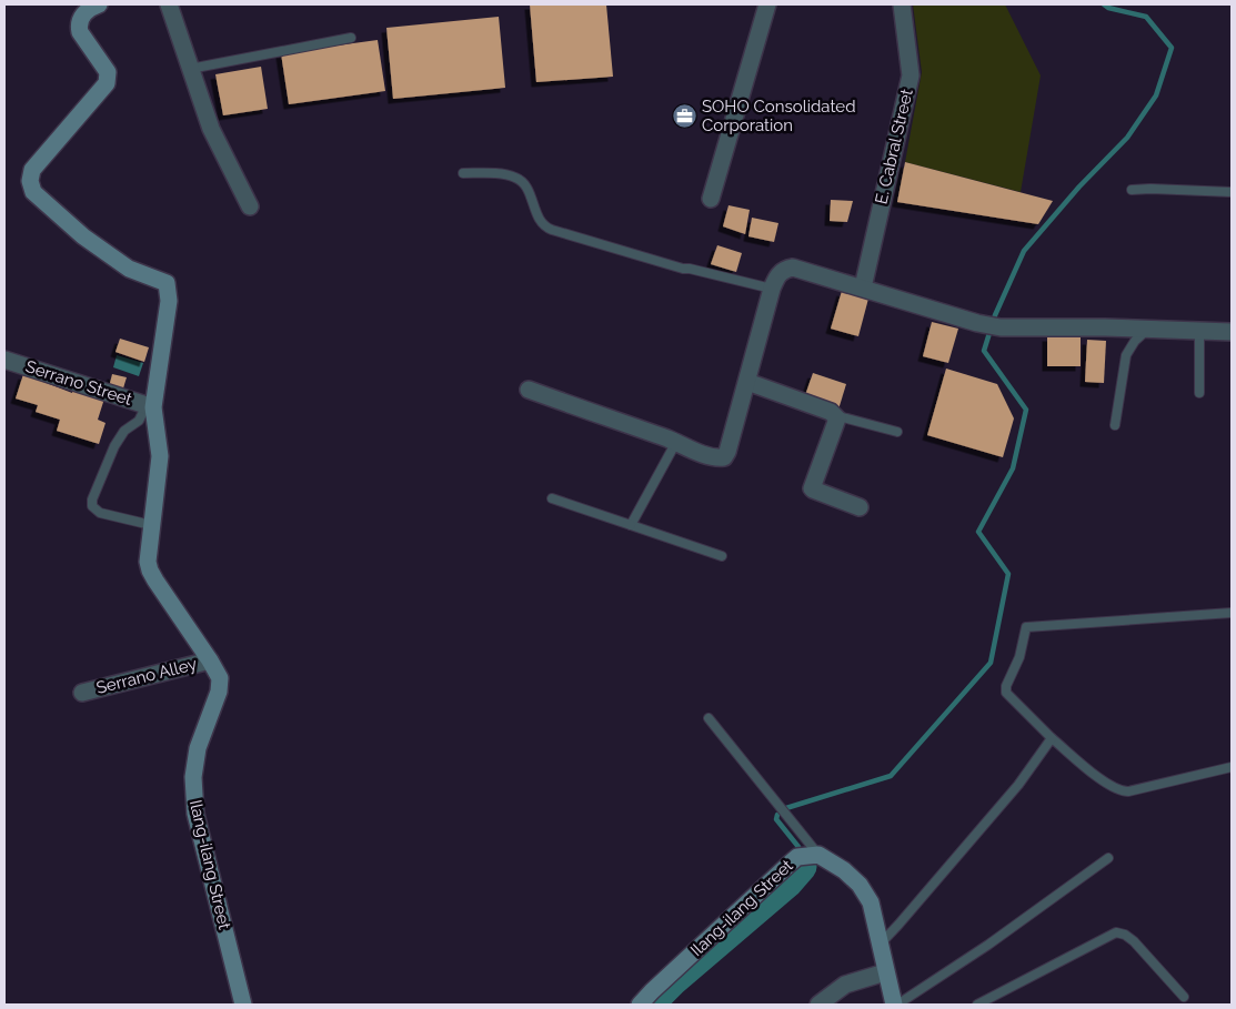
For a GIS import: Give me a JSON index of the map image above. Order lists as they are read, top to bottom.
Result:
{
  "streets": {
    "street": [
      "E. Cabral Street",
      "Serrano Street",
      "Serrano Alley",
      "Ilang-ilang Street"
    ]
  },
  "crossings": [
    ["Serrano Street", "Ilang-ilang Street"],
    ["Serrano Alley", "Ilang-ilang Street"]
  ],
  "places": {
    "office": ["SOHO Consolidated Corporation"]
  }
}
